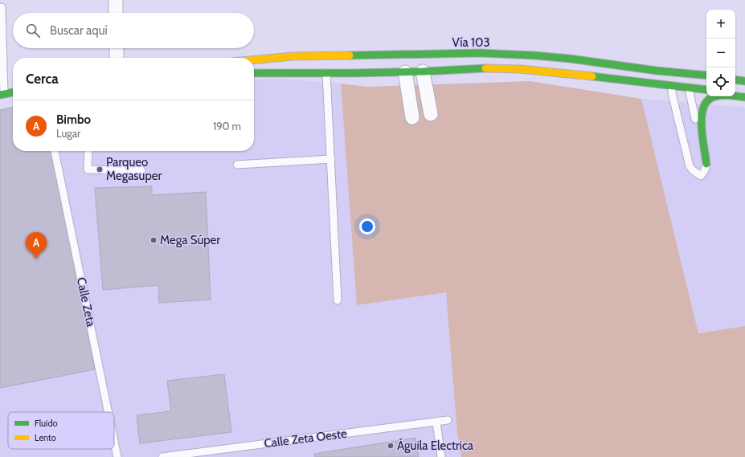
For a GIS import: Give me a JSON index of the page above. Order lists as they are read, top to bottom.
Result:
{
  "streets": {
    "main road": ["Vía 103"],
    "lane": ["Calle Zeta", "Calle Zeta Oeste"]
  },
  "places": ["Parqueo Megasuper", "Mega Súper", "Águila Electrica"],
  "legend": ["Fluido", "Lento"],
  "page": {
    "map_buttons": ["+", "−"],
    "search": "Buscar aquí",
    "heading": "Cerca",
    "list": [
      {
        "mark": "A",
        "name": "Bimbo",
        "note": "Lugar",
        "value": "190 m"
      }
    ],
    "pins": "A"
  }
}
